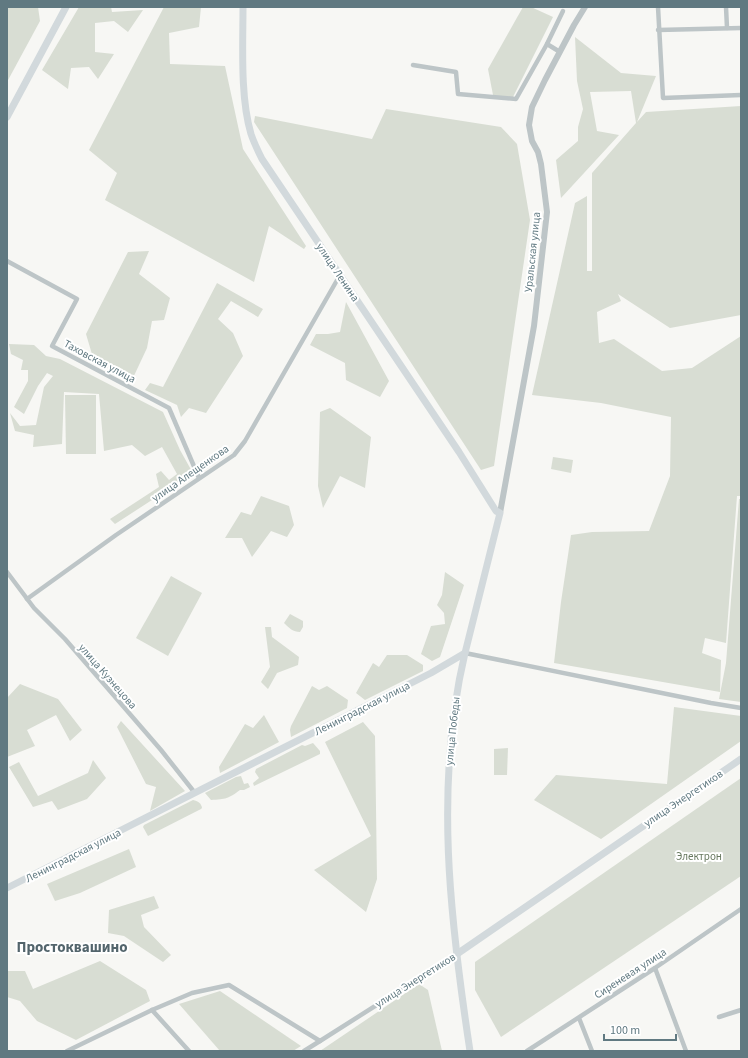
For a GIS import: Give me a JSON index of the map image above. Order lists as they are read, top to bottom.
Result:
{
  "streets": {
    "main road": [
      "улица Ленина",
      "Ленинградская улица",
      "улица Победы",
      "улица Энергетиков"
    ],
    "street": [
      "Уральская улица",
      "Таховская улица",
      "улица Алещенкова",
      "улица Кузнецова",
      "Сиреневая улица"
    ]
  },
  "crossings": [
    ["Уральская улица", "улица Ленина"],
    ["Уральская улица", "улица Победы"],
    ["улица Ленина", "улица Алещенкова"],
    ["улица Ленина", "улица Победы"],
    ["Таховская улица", "улица Алещенкова"],
    ["улица Алещенкова", "улица Кузнецова"],
    ["улица Кузнецова", "Ленинградская улица"],
    ["Ленинградская улица", "улица Победы"],
    ["улица Победы", "улица Энергетиков"]
  ],
  "districts": ["Простоквашино"],
  "parks": ["Электрон"],
  "scale_bar": "100 m"
}
